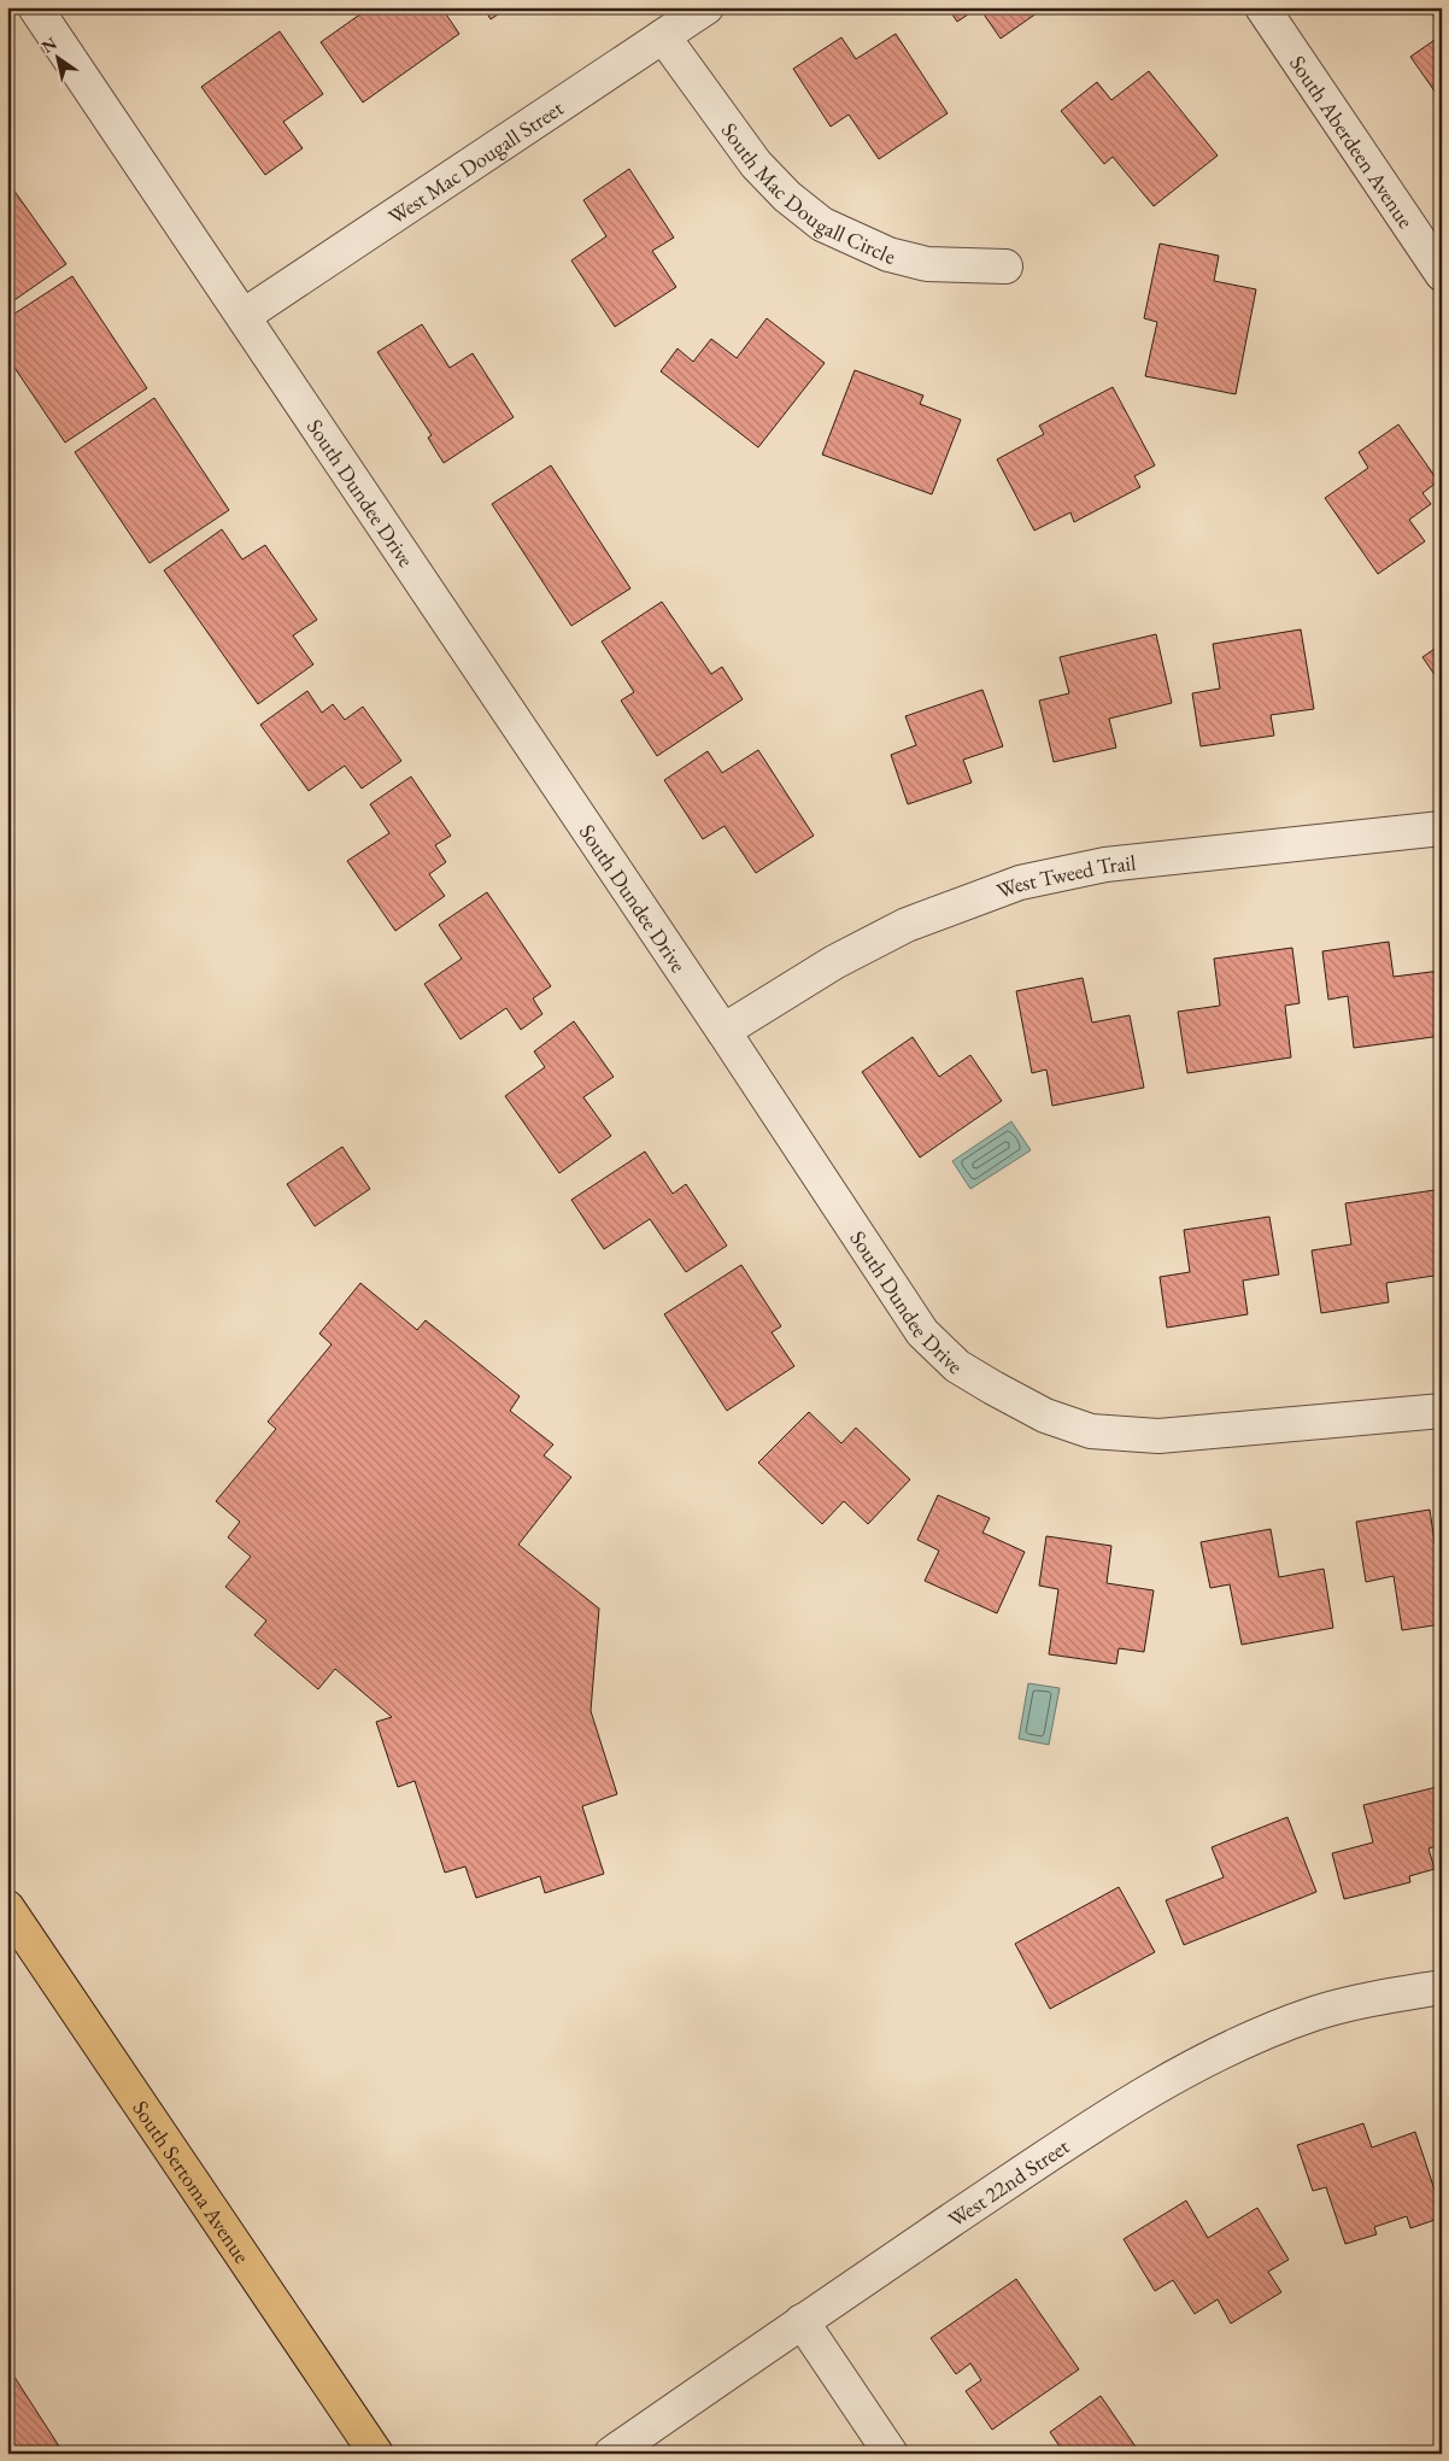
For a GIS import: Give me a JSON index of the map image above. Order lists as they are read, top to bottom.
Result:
{
  "streets": {
    "main road": ["South Sertoma Avenue"],
    "street": [
      "South Aberdeen Avenue",
      "West Mac Dougall Street",
      "South Mac Dougall Circle",
      "South Dundee Drive",
      "West Tweed Trail",
      "West 22nd Street"
    ]
  },
  "crossings": [
    ["West Mac Dougall Street", "South Mac Dougall Circle"],
    ["West Mac Dougall Street", "South Dundee Drive"],
    ["South Dundee Drive", "West Tweed Trail"]
  ],
  "north": "top left"
}
